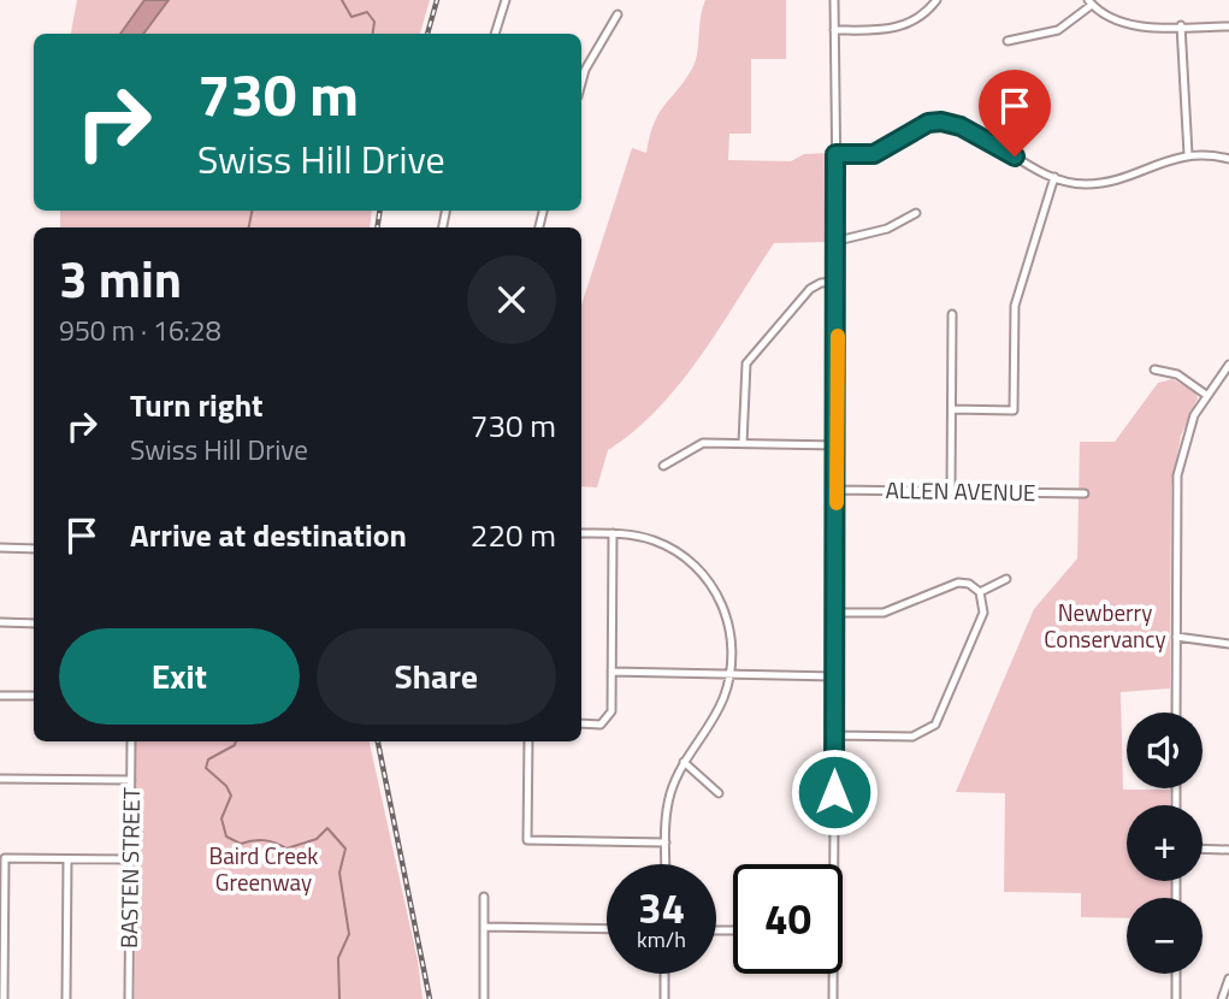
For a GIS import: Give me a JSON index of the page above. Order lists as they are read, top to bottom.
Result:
{
  "streets": {
    "street": ["ALLEN AVENUE", "BASTEN STREET"]
  },
  "parks": ["Newberry Conservancy", "Baird Creek Greenway"],
  "page": {
    "turn": ["730 m", "Swiss Hill Drive"],
    "heading": ["3 min", "950 m · 16:28"],
    "list": [
      {
        "name": "Turn right",
        "note": "Swiss Hill Drive",
        "value": "730 m"
      },
      {
        "name": "Arrive at destination",
        "value": "220 m"
      }
    ],
    "buttons": ["Exit", "Share"],
    "map_buttons": ["+", "−"],
    "speed": "34 km/h",
    "limit": "40"
  }
}
